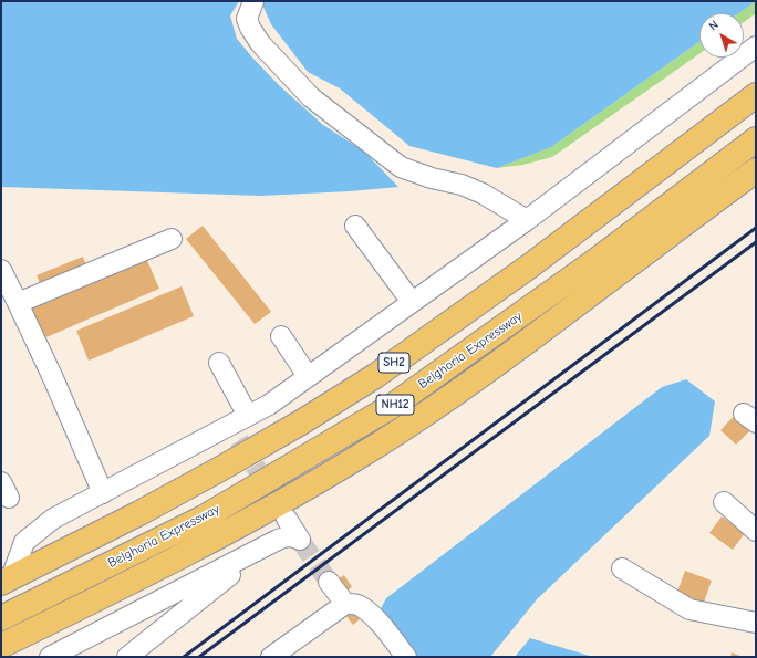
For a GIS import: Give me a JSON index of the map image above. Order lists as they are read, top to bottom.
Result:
{
  "streets": {
    "main road": ["Belghoria Expressway", "SH2", "NH12"]
  },
  "north": "top left"
}
